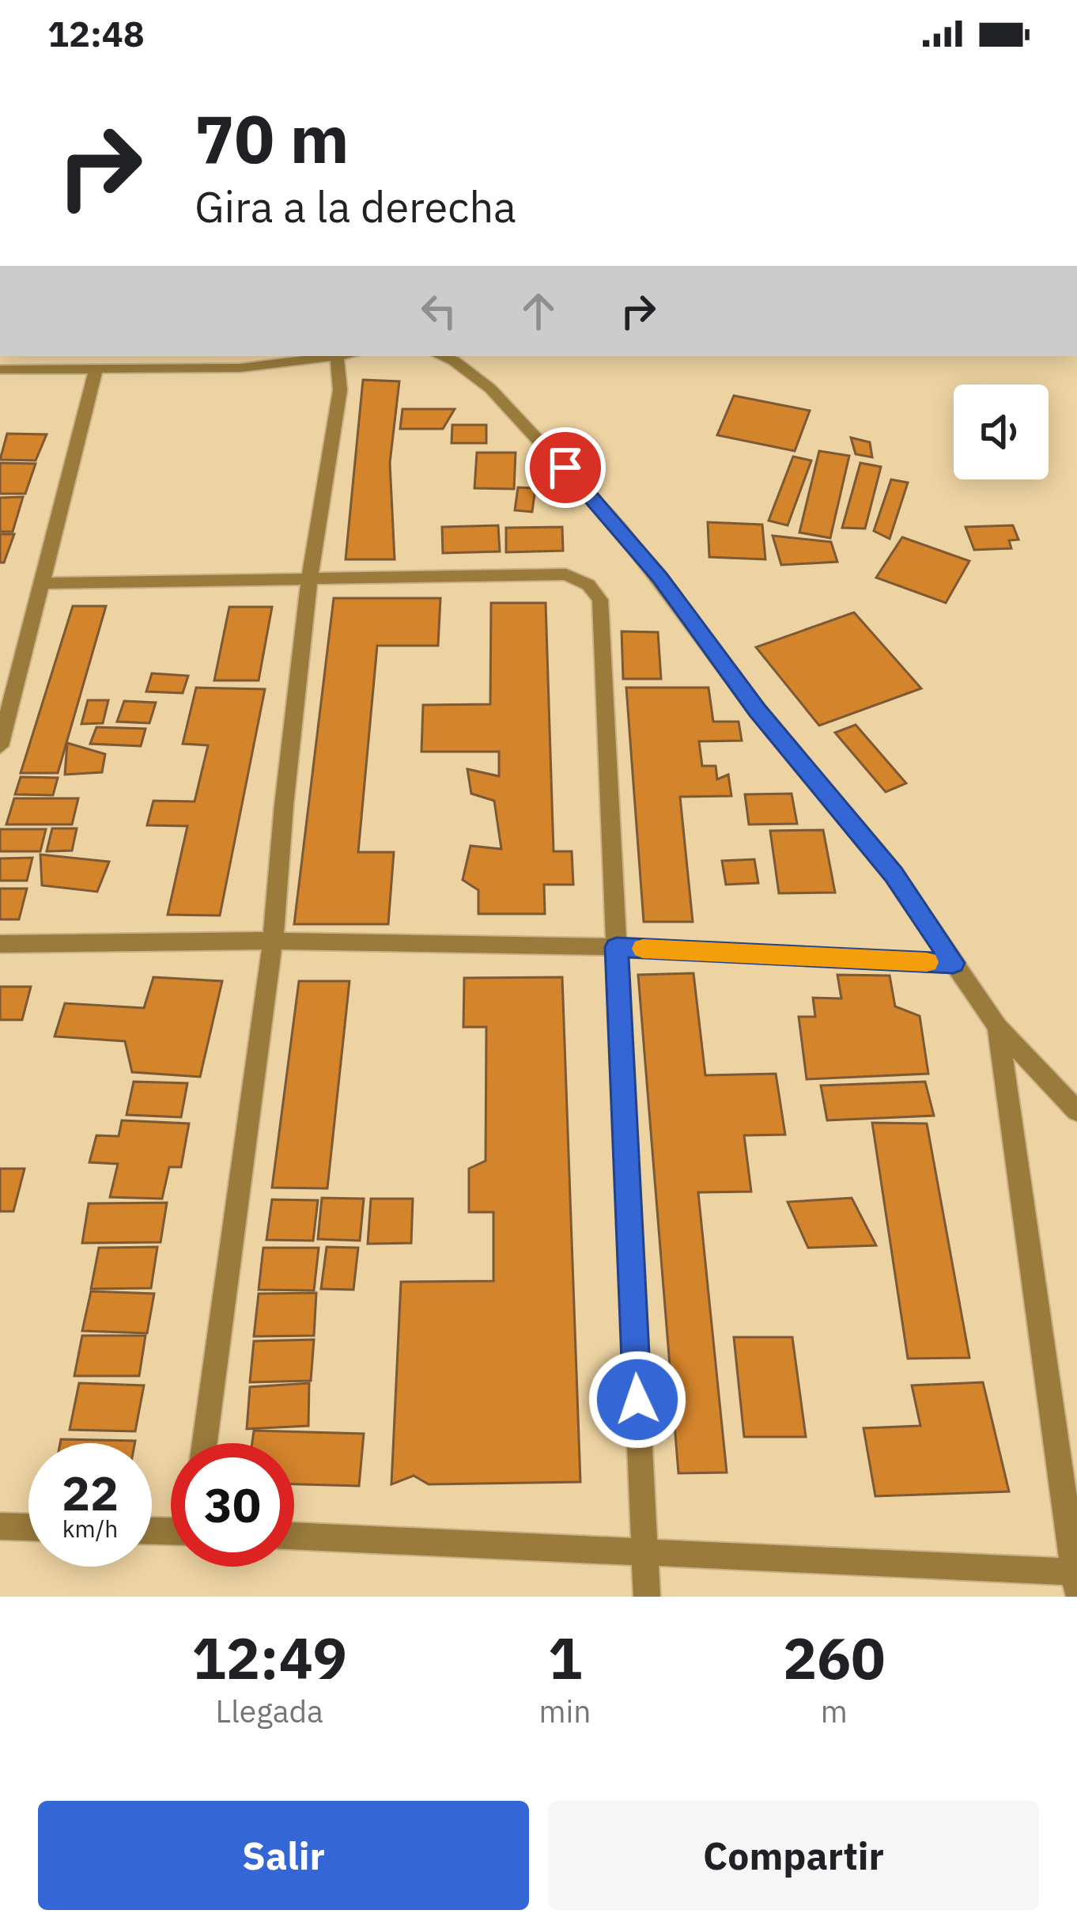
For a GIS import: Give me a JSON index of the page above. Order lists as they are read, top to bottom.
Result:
{
  "page": {
    "status": "12:48",
    "turn": ["70 m", "Gira a la derecha"],
    "speed": "22 km/h",
    "limit": "30",
    "eta": [
      "12:49",
      "Llegada",
      "1",
      "min",
      "260",
      "m"
    ],
    "buttons": ["Salir", "Compartir"]
  }
}
